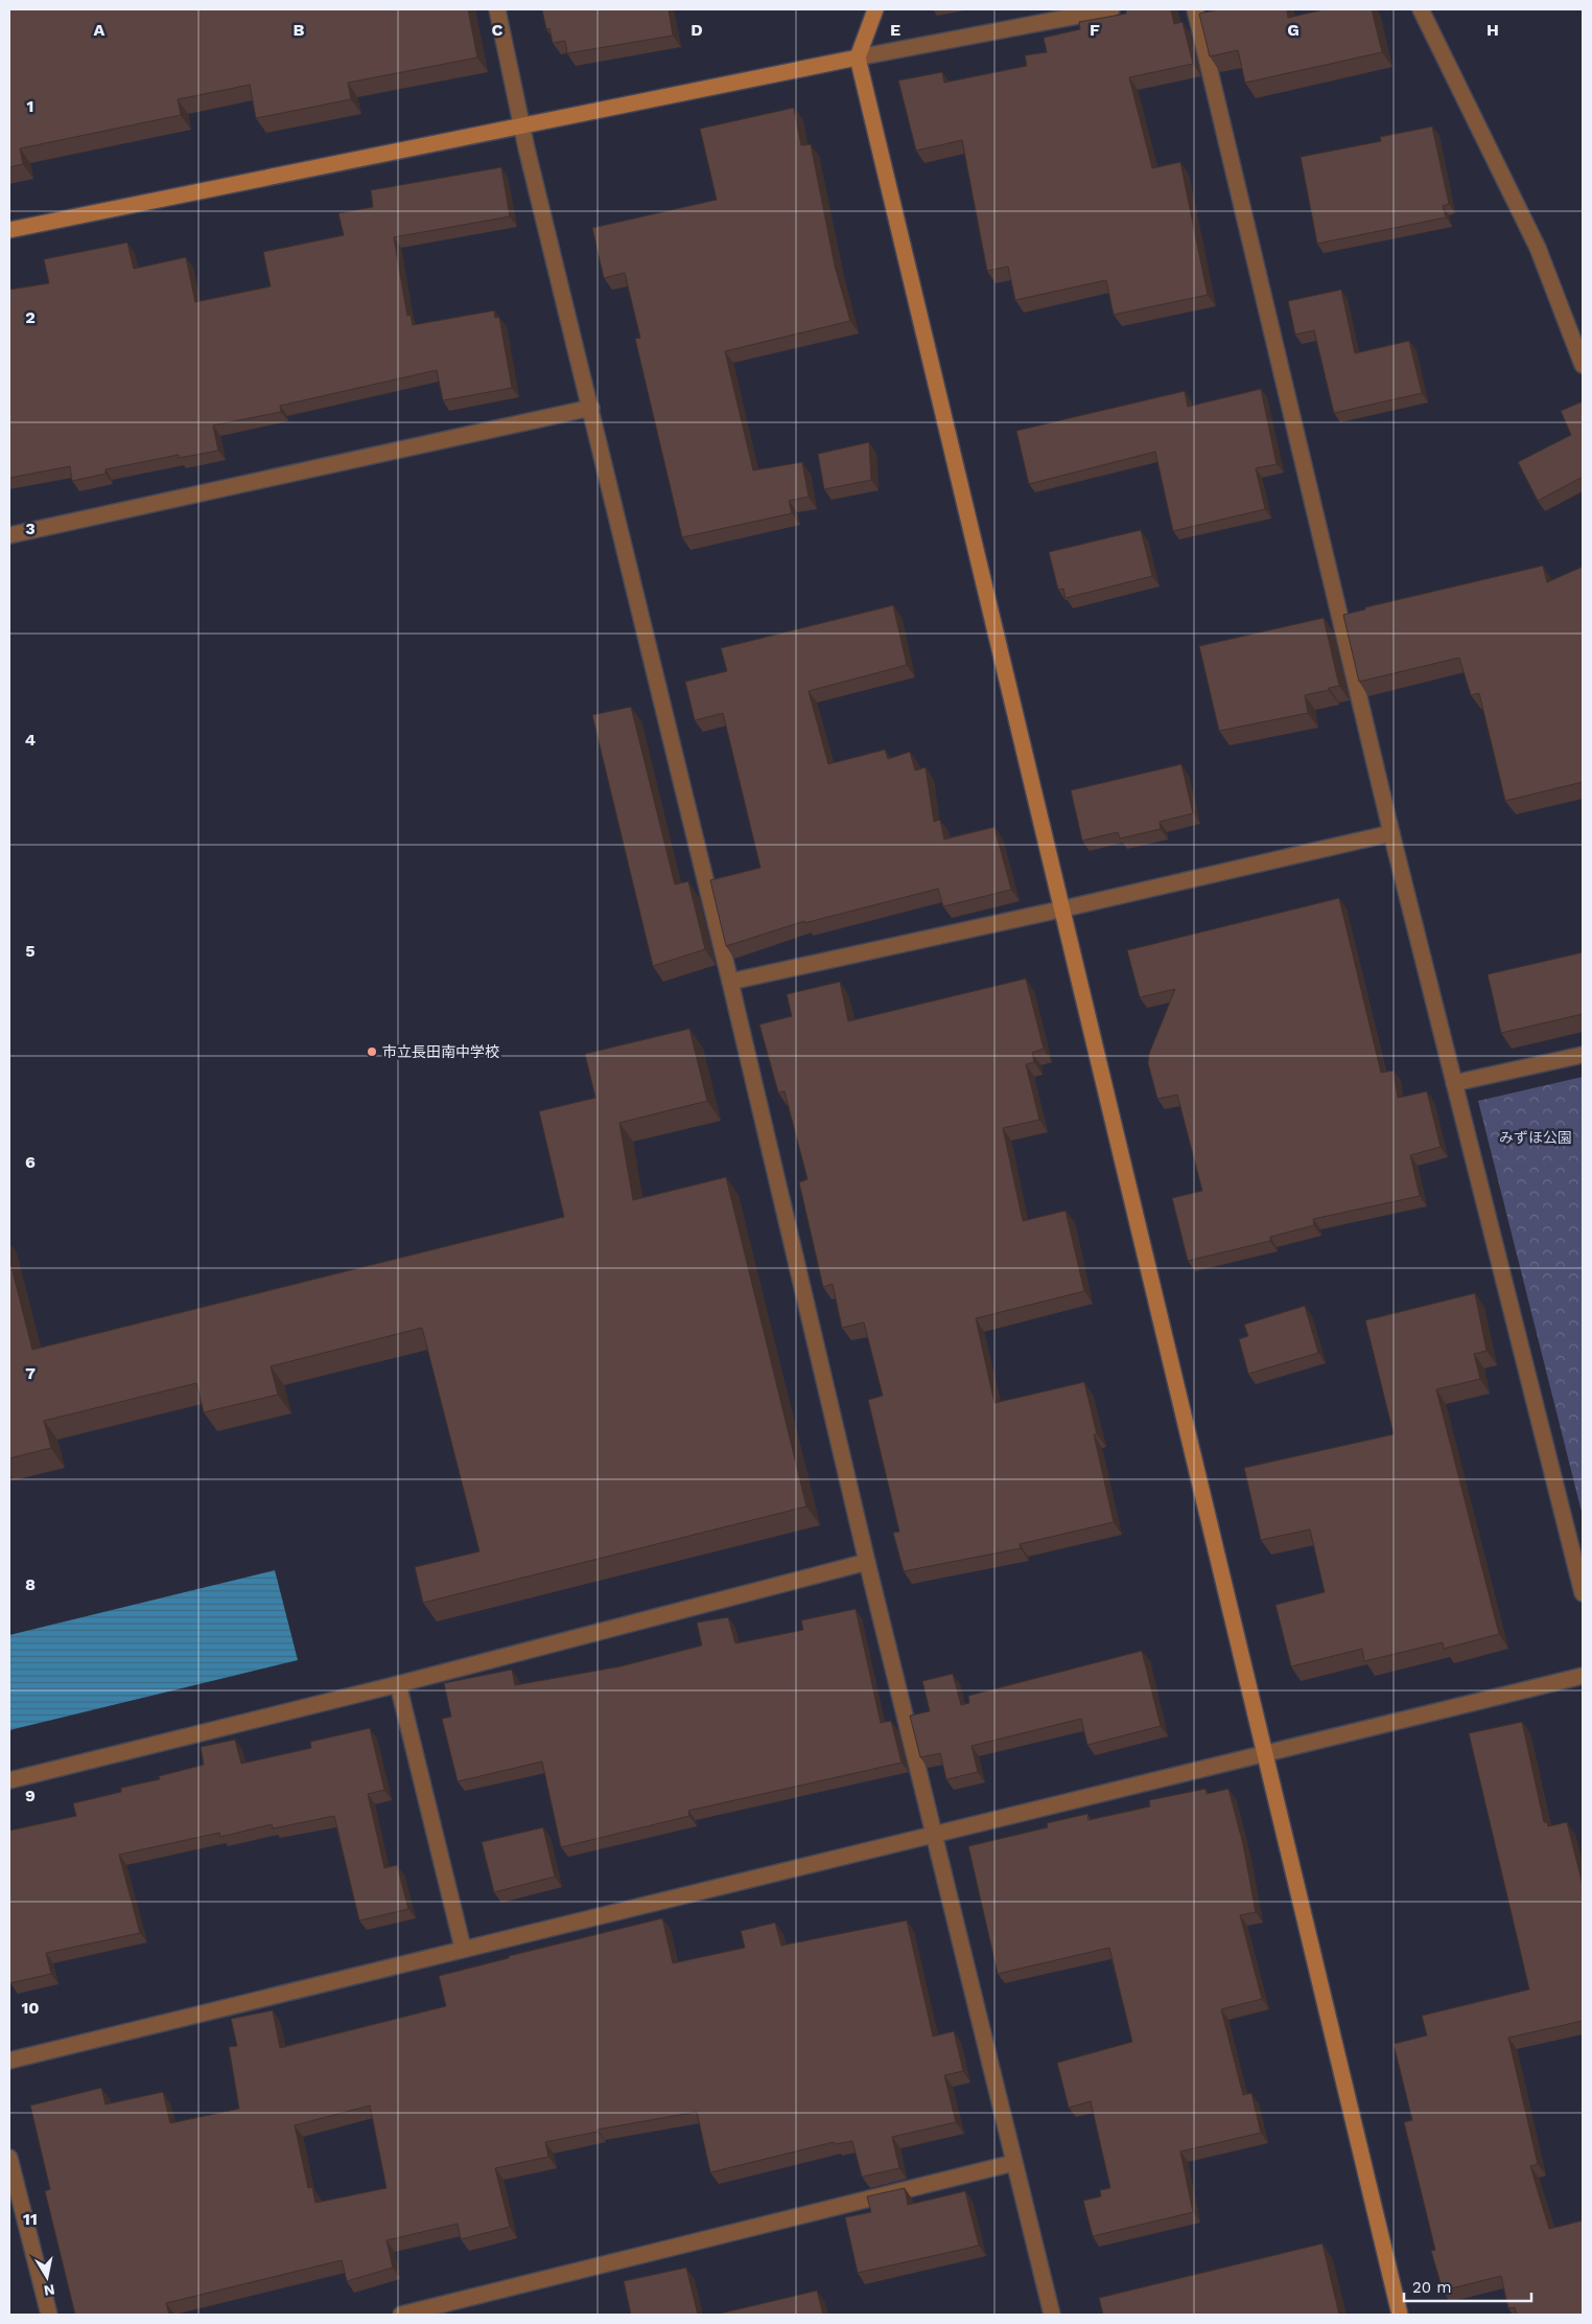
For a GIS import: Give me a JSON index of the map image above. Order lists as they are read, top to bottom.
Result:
{
  "parks": ["みずほ公園"],
  "places": ["市立長田南中学校"],
  "scale_bar": "20 m",
  "north": "bottom",
  "grid": {
    "columns": [
      "A",
      "B",
      "C",
      "D",
      "E",
      "F",
      "G",
      "H"
    ],
    "rows": [
      "1",
      "2",
      "3",
      "4",
      "5",
      "6",
      "7",
      "8",
      "9",
      "10",
      "11"
    ]
  }
}
